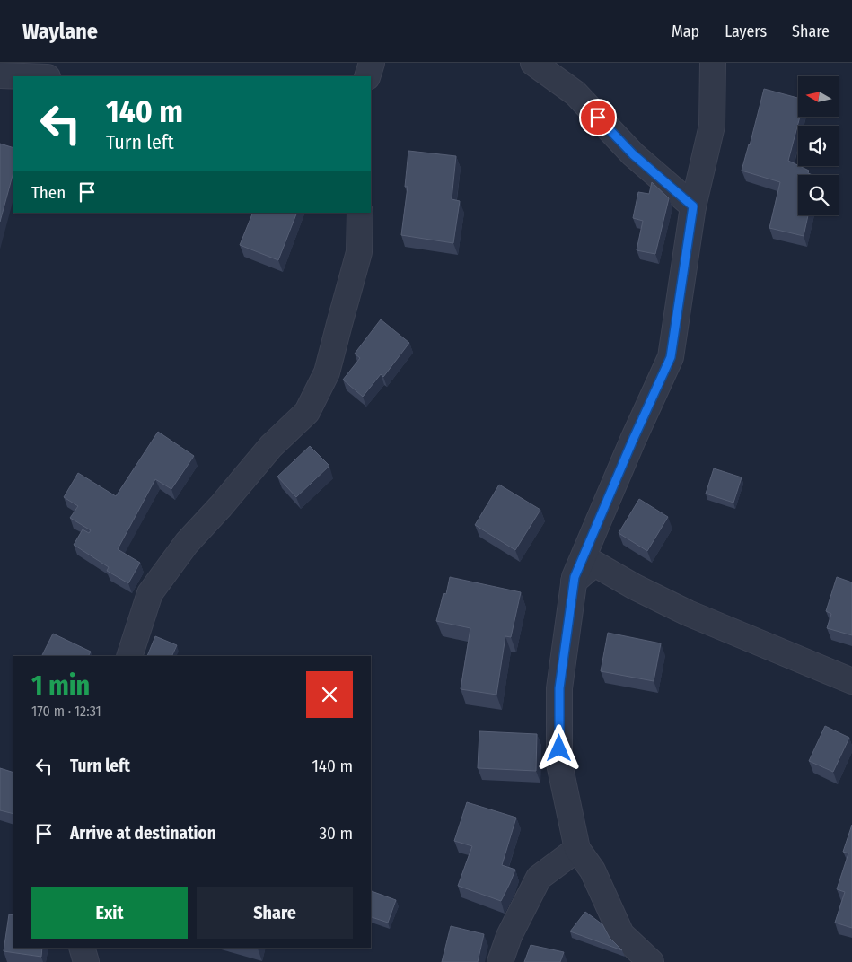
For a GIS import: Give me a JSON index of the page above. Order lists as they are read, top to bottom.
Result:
{
  "north": "left",
  "page": {
    "header": "Waylane",
    "nav": ["Map", "Layers", "Share"],
    "turn": ["140 m", "Turn left"],
    "then": "Then",
    "heading": ["1 min", "170 m · 12:31"],
    "list": [
      {
        "name": "Turn left",
        "value": "140 m"
      },
      {
        "name": "Arrive at destination",
        "value": "30 m"
      }
    ],
    "buttons": ["Exit", "Share"]
  }
}
